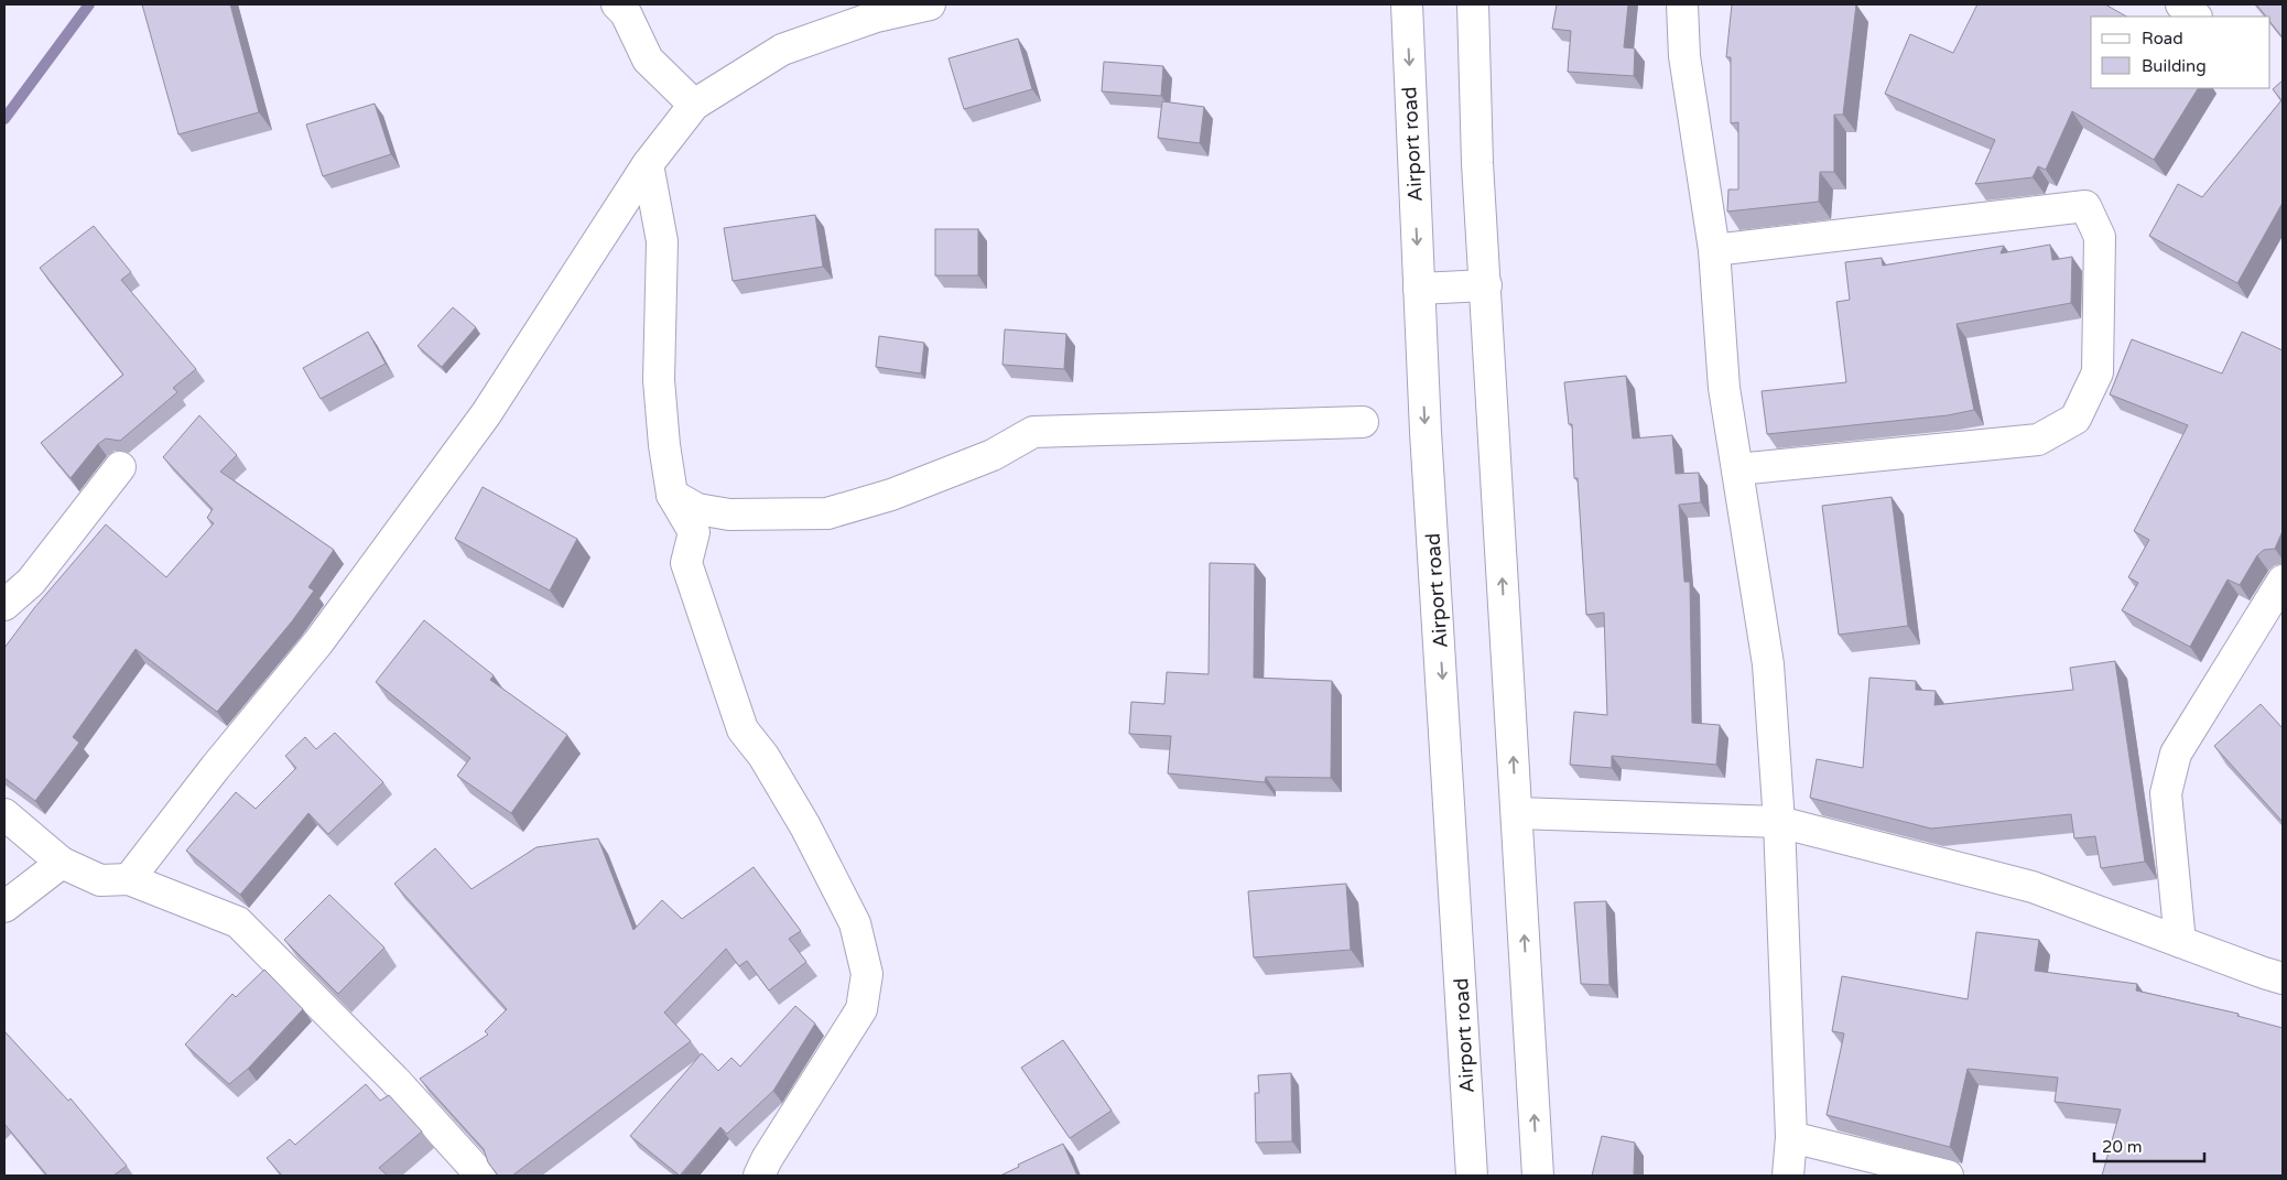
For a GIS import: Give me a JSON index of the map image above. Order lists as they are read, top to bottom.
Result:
{
  "streets": {
    "street": ["Airport road"]
  },
  "legend": ["Road", "Building"],
  "scale_bar": "20 m"
}
